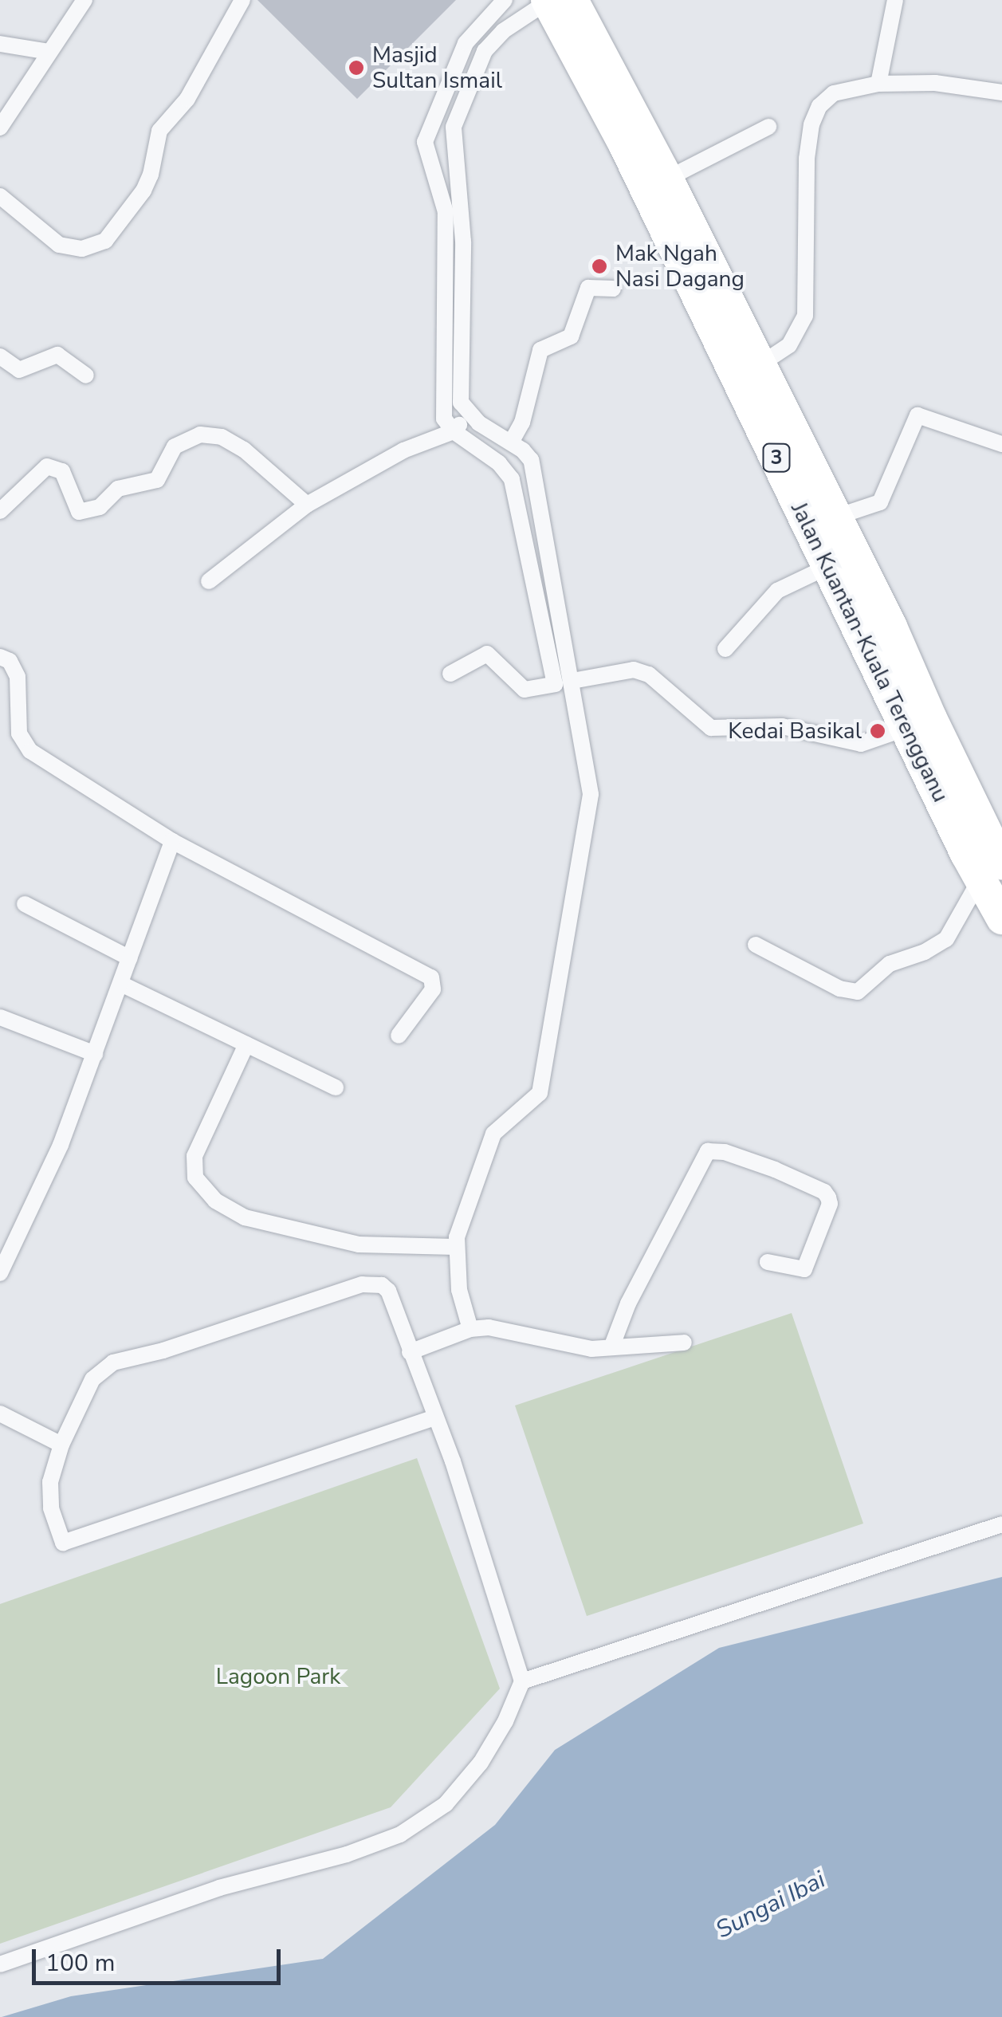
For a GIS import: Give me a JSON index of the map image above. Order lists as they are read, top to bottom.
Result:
{
  "streets": {
    "highway": ["3", "Jalan Kuantan-Kuala Terengganu"]
  },
  "water": ["Sungai Ibai"],
  "parks": ["Lagoon Park"],
  "places": ["Masjid Sultan Ismail", "Mak Ngah Nasi Dagang", "Kedai Basikal"],
  "scale_bar": "100 m"
}
